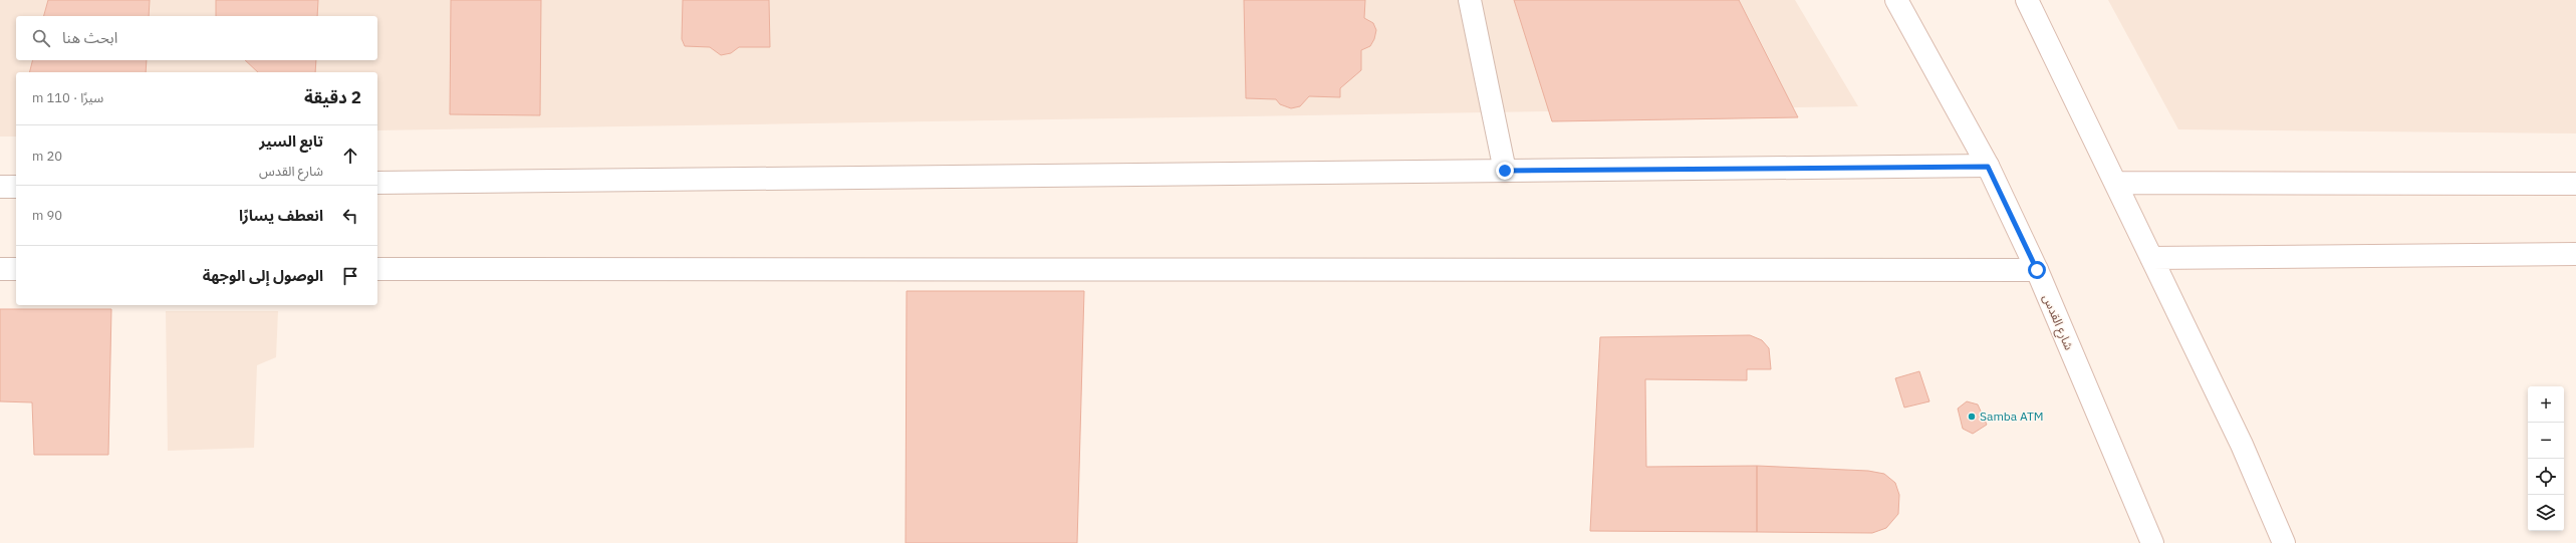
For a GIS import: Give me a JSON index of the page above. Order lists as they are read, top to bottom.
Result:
{
  "streets": {
    "street": ["شارع القدس"]
  },
  "places": ["Samba ATM"],
  "page": {
    "search": "ابحث هنا",
    "heading": ["2 دقيقة", "سيرًا · 110 m"],
    "list": [
      ["تابع السير", "شارع القدس", "20 m"],
      ["انعطف يسارًا", "90 m"],
      "الوصول إلى الوجهة"
    ],
    "map_buttons": ["+", "−"]
  }
}
